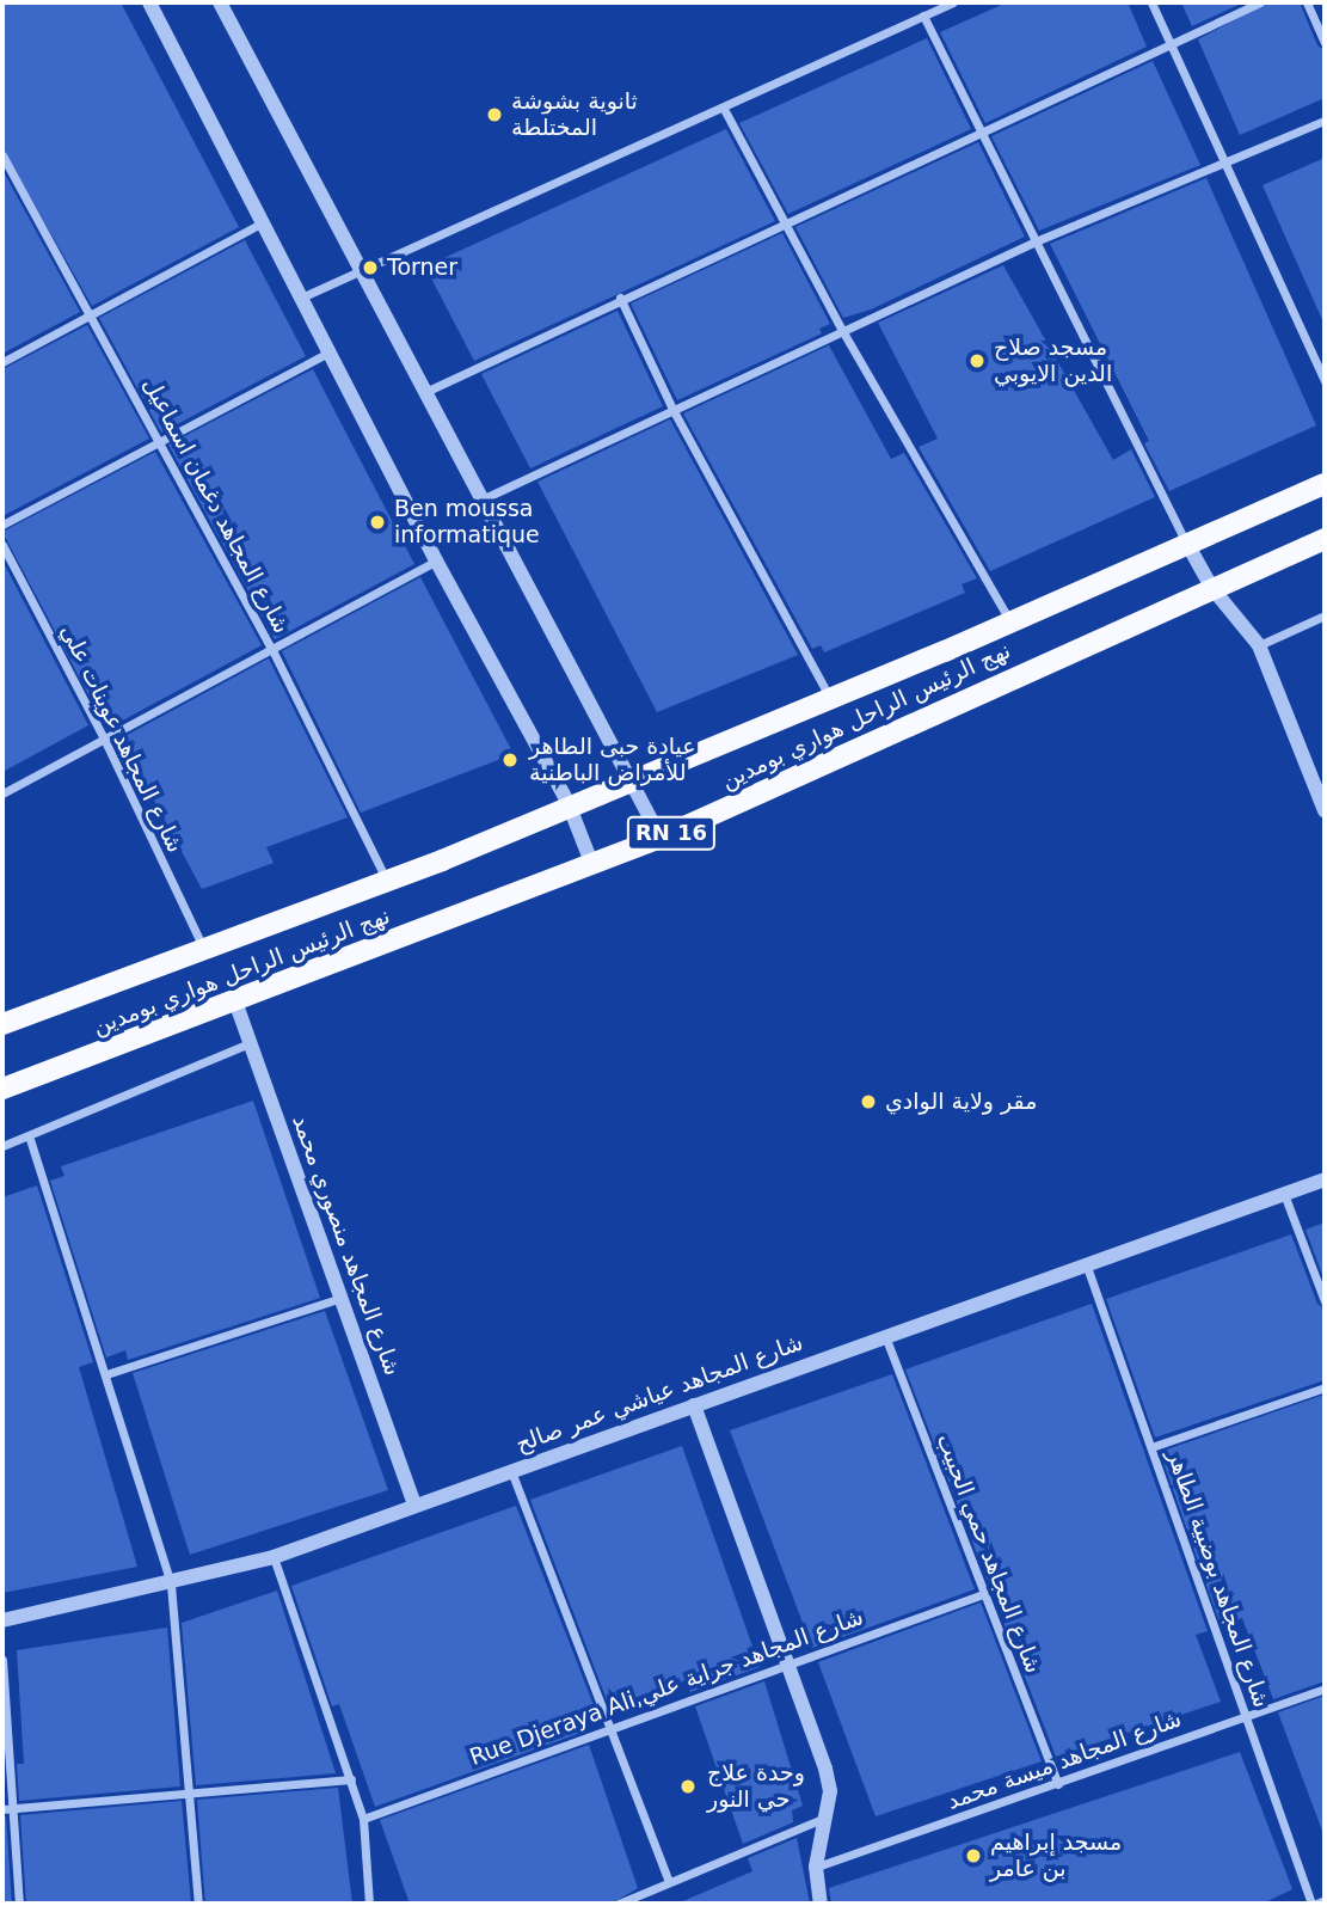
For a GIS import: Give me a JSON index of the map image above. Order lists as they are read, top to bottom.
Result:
{
  "streets": {
    "main road": ["نهج الرئيس الراحل هواري بومدين", "RN 16"],
    "street": [
      "شارع المجاهد دغمان اسماعيل",
      "شارع المجاهد عوينات علي",
      "شارع المجاهد منصوري محمد",
      "شارع المجاهد عياشي عمر صالح",
      "شارع المجاهد حمي الحبيب",
      "شارع المجاهد بوضبية الطاهر",
      "Rue Djeraya Ali,شارع المجاهد جراية علي",
      "شارع المجاهد ميسة محمد"
    ]
  },
  "crossings": [
    ["شارع المجاهد دغمان اسماعيل", "نهج الرئيس الراحل هواري بومدين"],
    ["نهج الرئيس الراحل هواري بومدين", "شارع المجاهد عوينات علي"],
    ["نهج الرئيس الراحل هواري بومدين", "شارع المجاهد منصوري محمد"],
    ["شارع المجاهد منصوري محمد", "شارع المجاهد عياشي عمر صالح"],
    ["شارع المجاهد عياشي عمر صالح", "شارع المجاهد حمي الحبيب"],
    ["شارع المجاهد عياشي عمر صالح", "شارع المجاهد بوضبية الطاهر"],
    ["شارع المجاهد حمي الحبيب", "Rue Djeraya Ali,شارع المجاهد جراية علي"],
    ["شارع المجاهد حمي الحبيب", "شارع المجاهد ميسة محمد"],
    ["شارع المجاهد بوضبية الطاهر", "شارع المجاهد ميسة محمد"]
  ],
  "places": [
    "ثانوية بشوشة المختلطة",
    "Torner",
    "مسجد صلاح الدين الايوبي",
    "Ben moussa informatique",
    "عيادة حبى الطاهر للأمراض الباطنية",
    "مقر ولاية الوادي",
    "وحدة علاج حي النور",
    "مسجد إبراهيم بن عامر"
  ]
}
